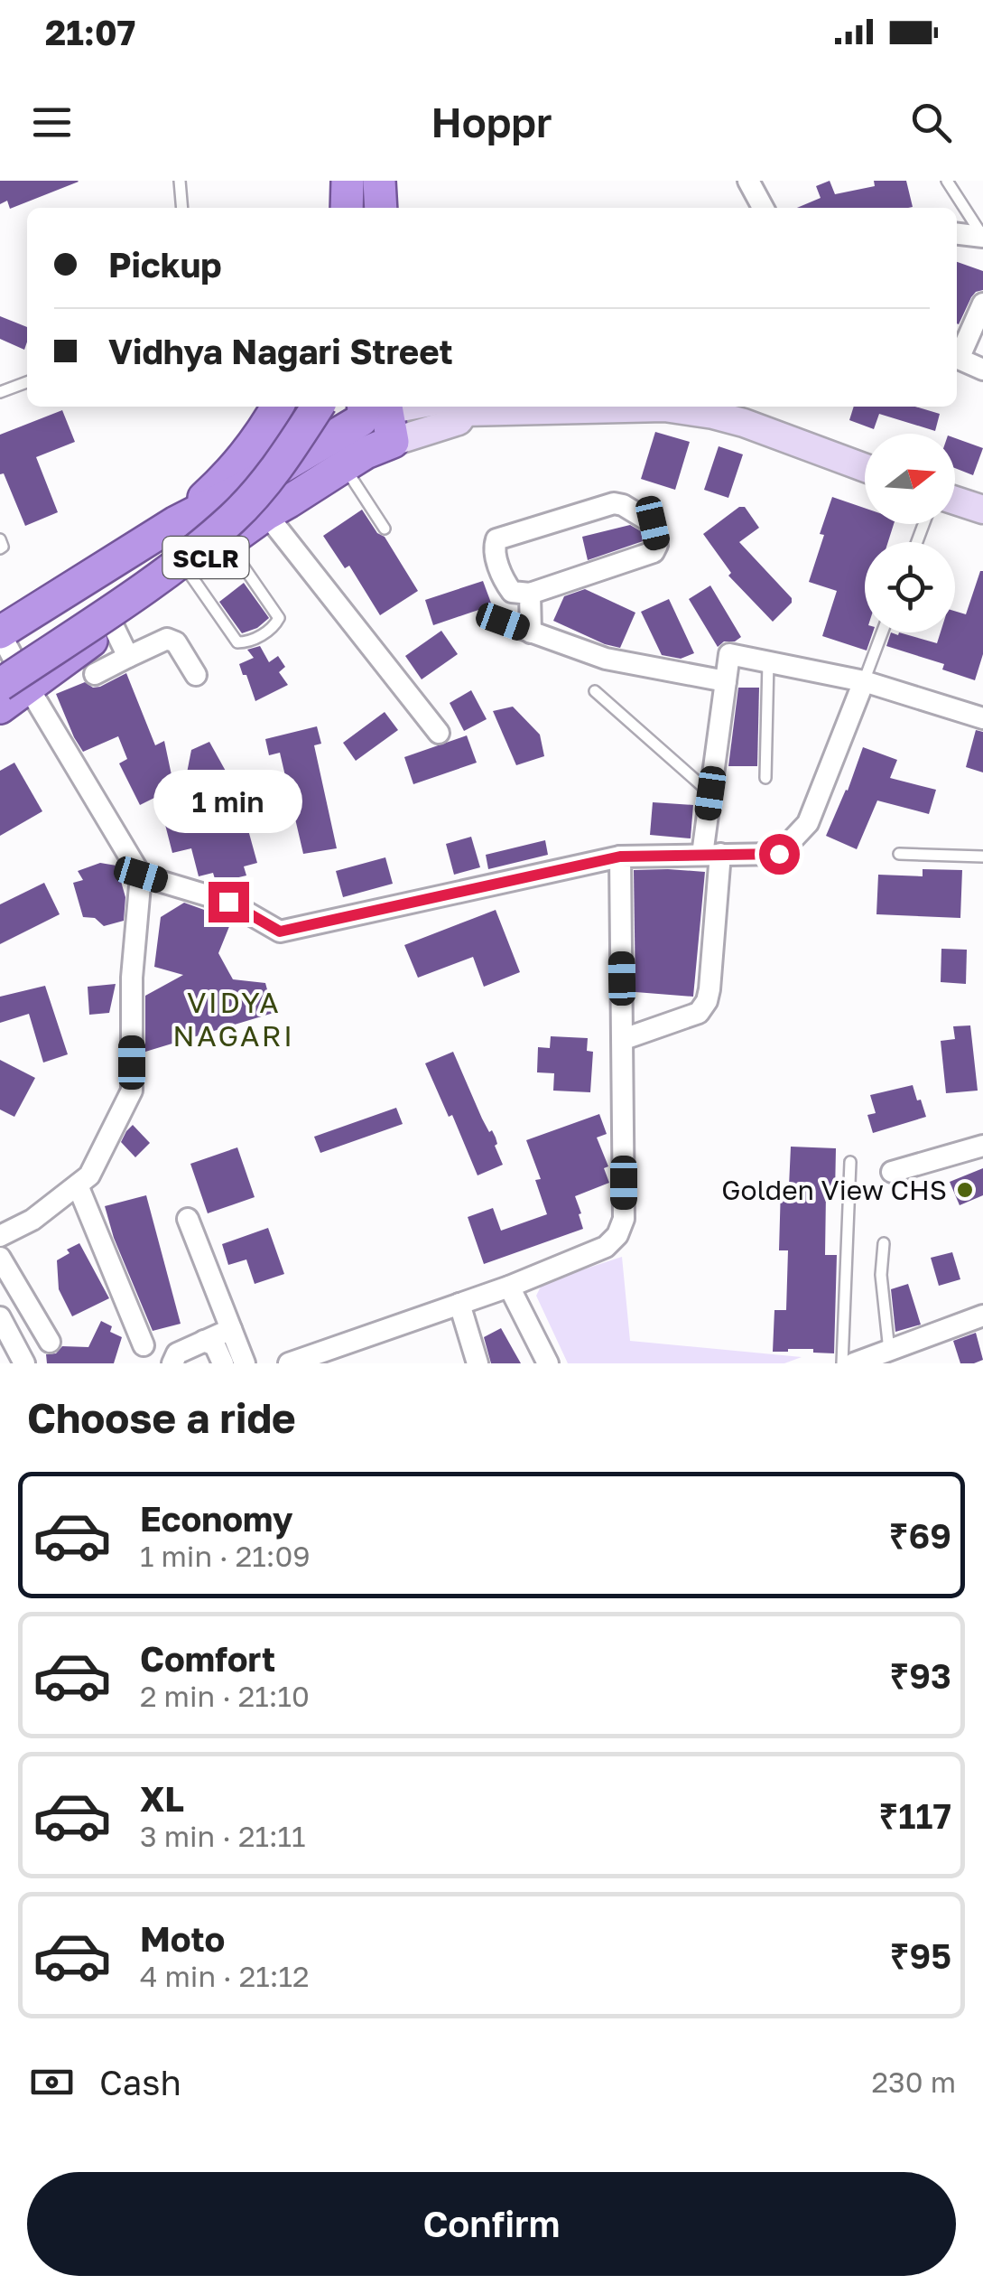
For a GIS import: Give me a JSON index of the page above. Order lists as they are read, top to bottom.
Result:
{
  "streets": {
    "highway": ["SCLR"]
  },
  "districts": ["VIDYA NAGARI"],
  "places": ["Golden View CHS"],
  "north": "right",
  "page": {
    "status": "21:07",
    "header": "Hoppr",
    "banner": ["Pickup", "Vidhya Nagari Street"],
    "bubble": "1 min",
    "heading": "Choose a ride",
    "list": [
      {
        "name": "Economy",
        "note": "1 min · 21:09",
        "value": "₹69"
      },
      {
        "name": "Comfort",
        "note": "2 min · 21:10",
        "value": "₹93"
      },
      {
        "name": "XL",
        "note": "3 min · 21:11",
        "value": "₹117"
      },
      {
        "name": "Moto",
        "note": "4 min · 21:12",
        "value": "₹95"
      }
    ],
    "pay": ["Cash", "230 m"],
    "buttons": "Confirm"
  }
}
